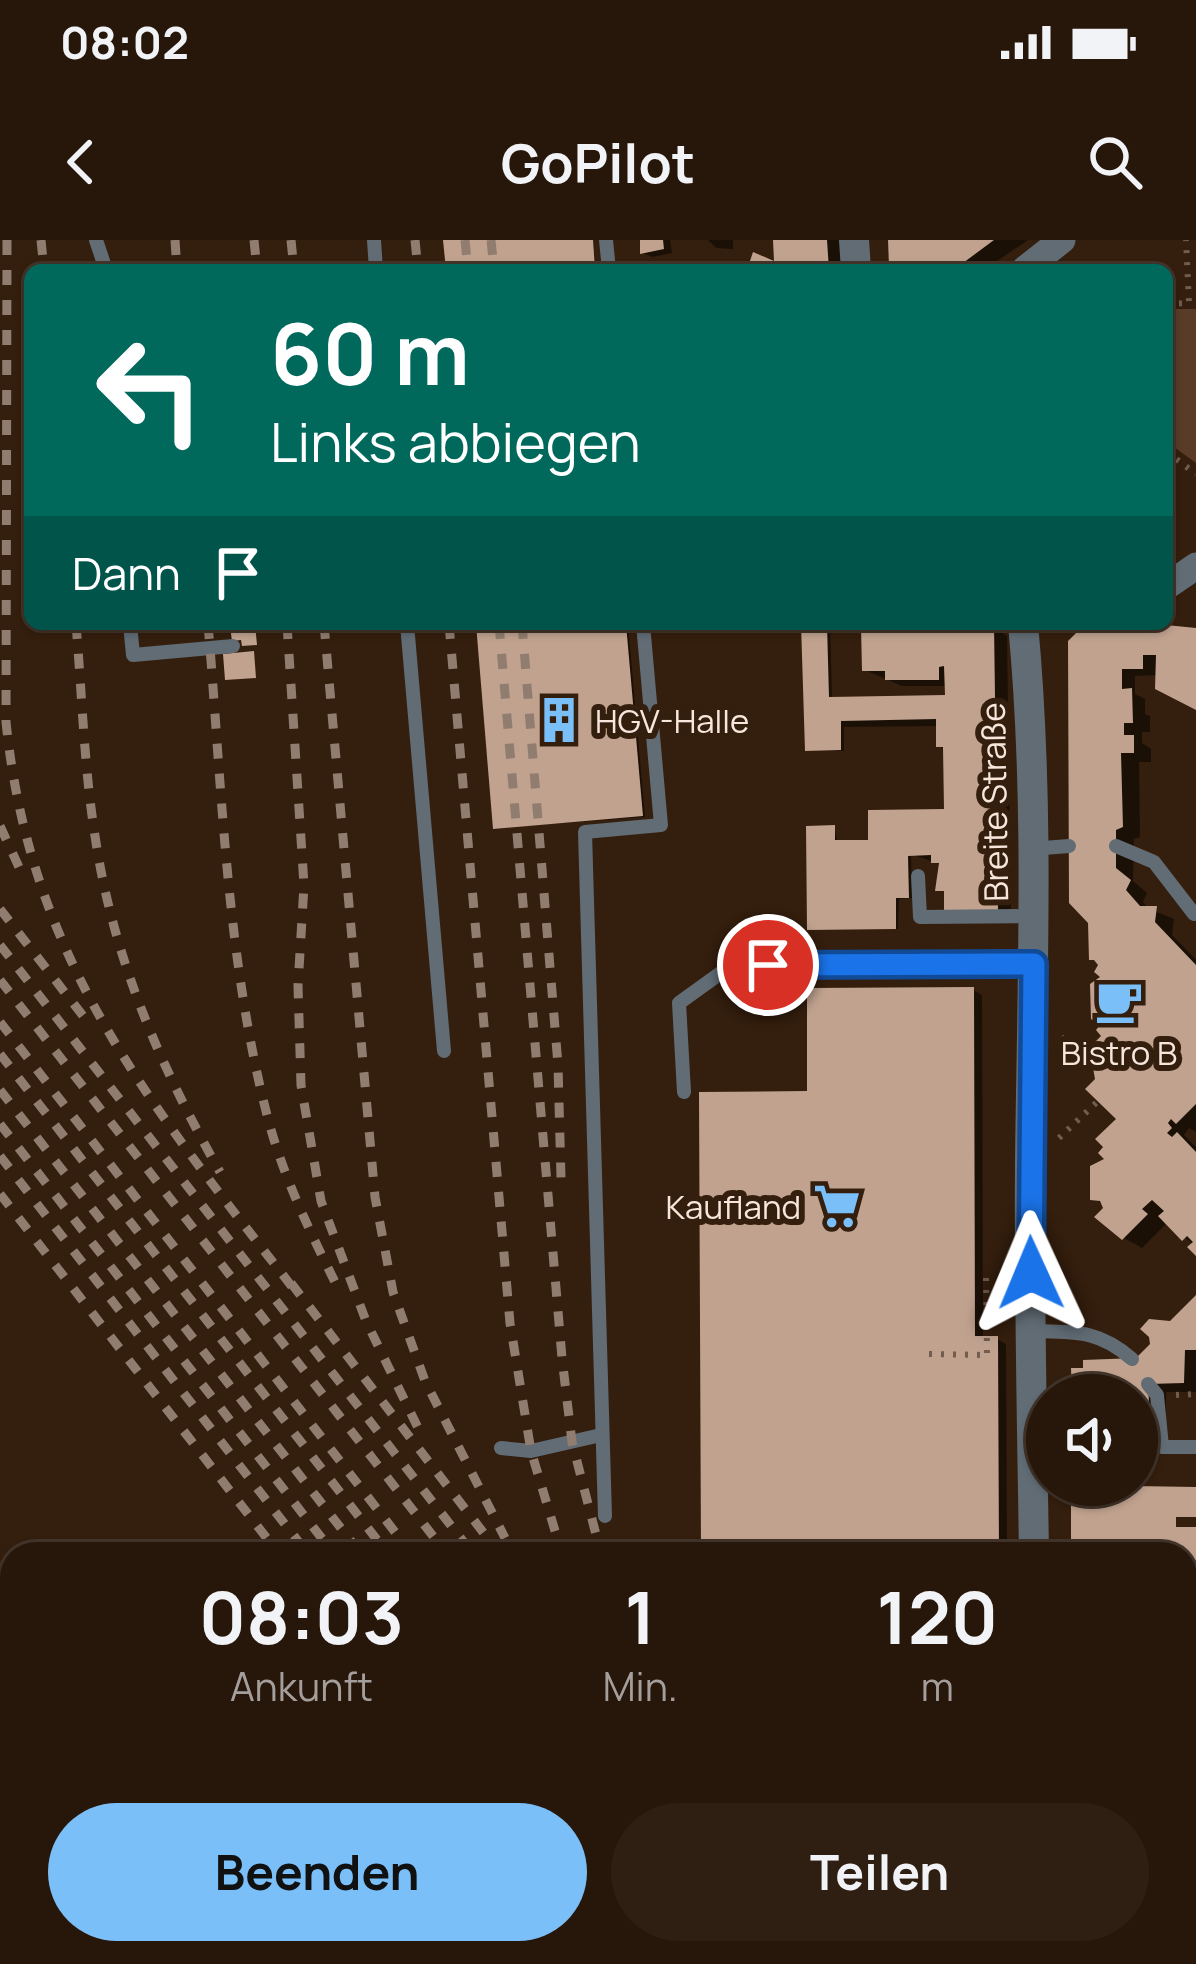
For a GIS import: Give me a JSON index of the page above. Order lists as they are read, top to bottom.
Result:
{
  "streets": {
    "street": ["Breite Straße"]
  },
  "places": {
    "building": ["HGV-Halle"],
    "cafe": ["Bistro B"],
    "supermarket": ["Kaufland"]
  },
  "page": {
    "status": "08:02",
    "header": "GoPilot",
    "turn": ["60 m", "Links abbiegen"],
    "then": "Dann",
    "eta": [
      "08:03",
      "Ankunft",
      "1",
      "Min.",
      "120",
      "m"
    ],
    "buttons": ["Beenden", "Teilen"]
  }
}
